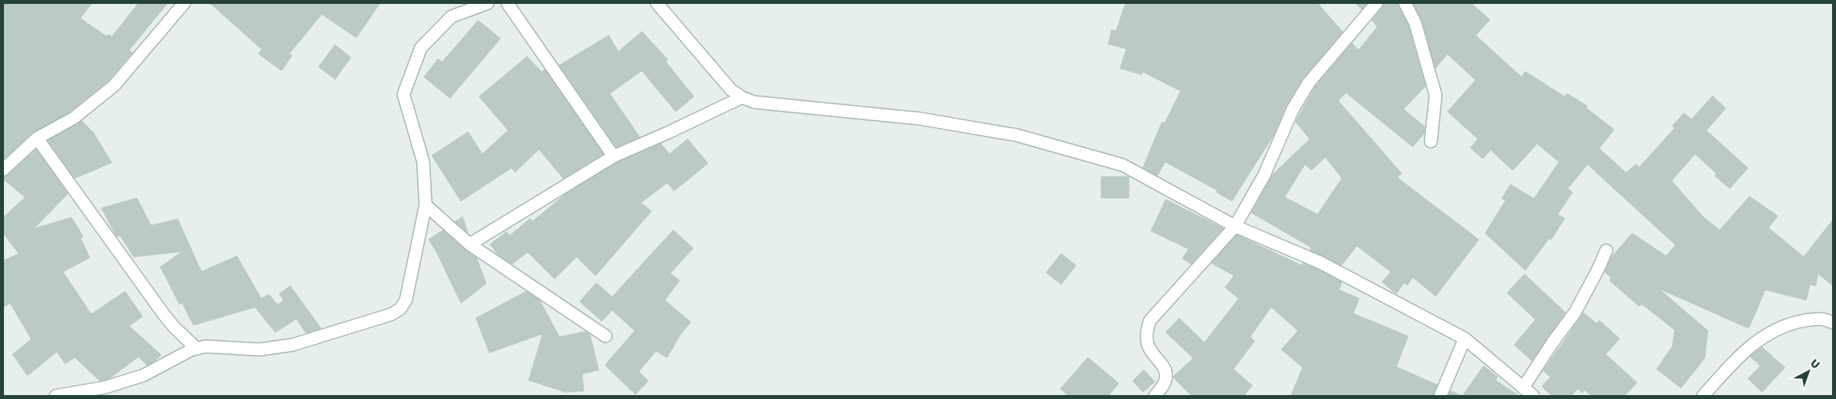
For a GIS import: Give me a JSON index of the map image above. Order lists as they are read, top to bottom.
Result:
{
  "north": "top right"
}
